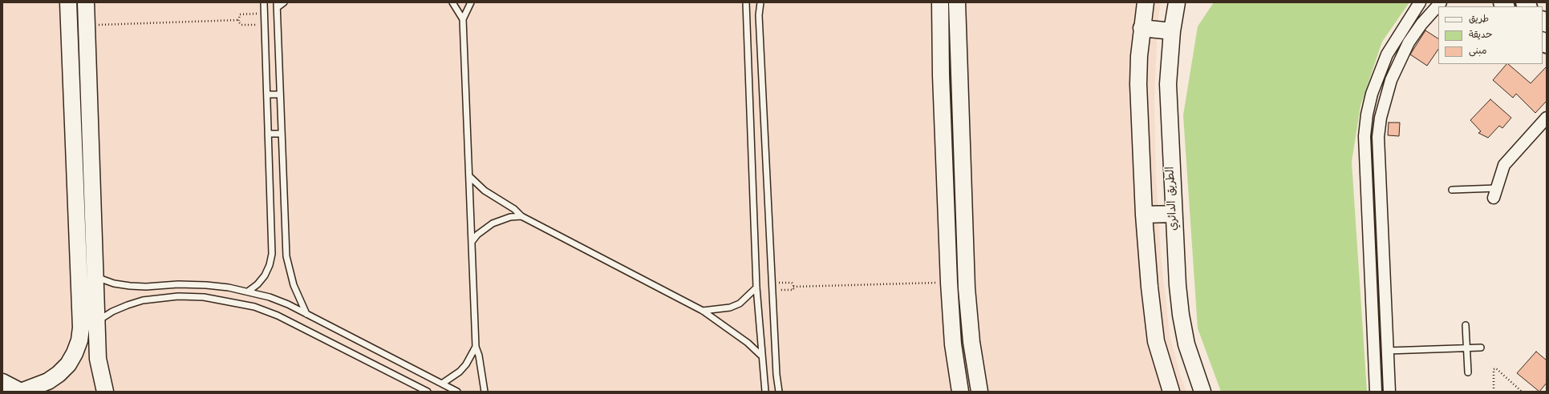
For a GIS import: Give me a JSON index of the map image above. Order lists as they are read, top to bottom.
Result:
{
  "streets": {
    "street": ["الطريق الدائري"]
  },
  "legend": ["طريق", "حديقة", "مبنى"]
}
